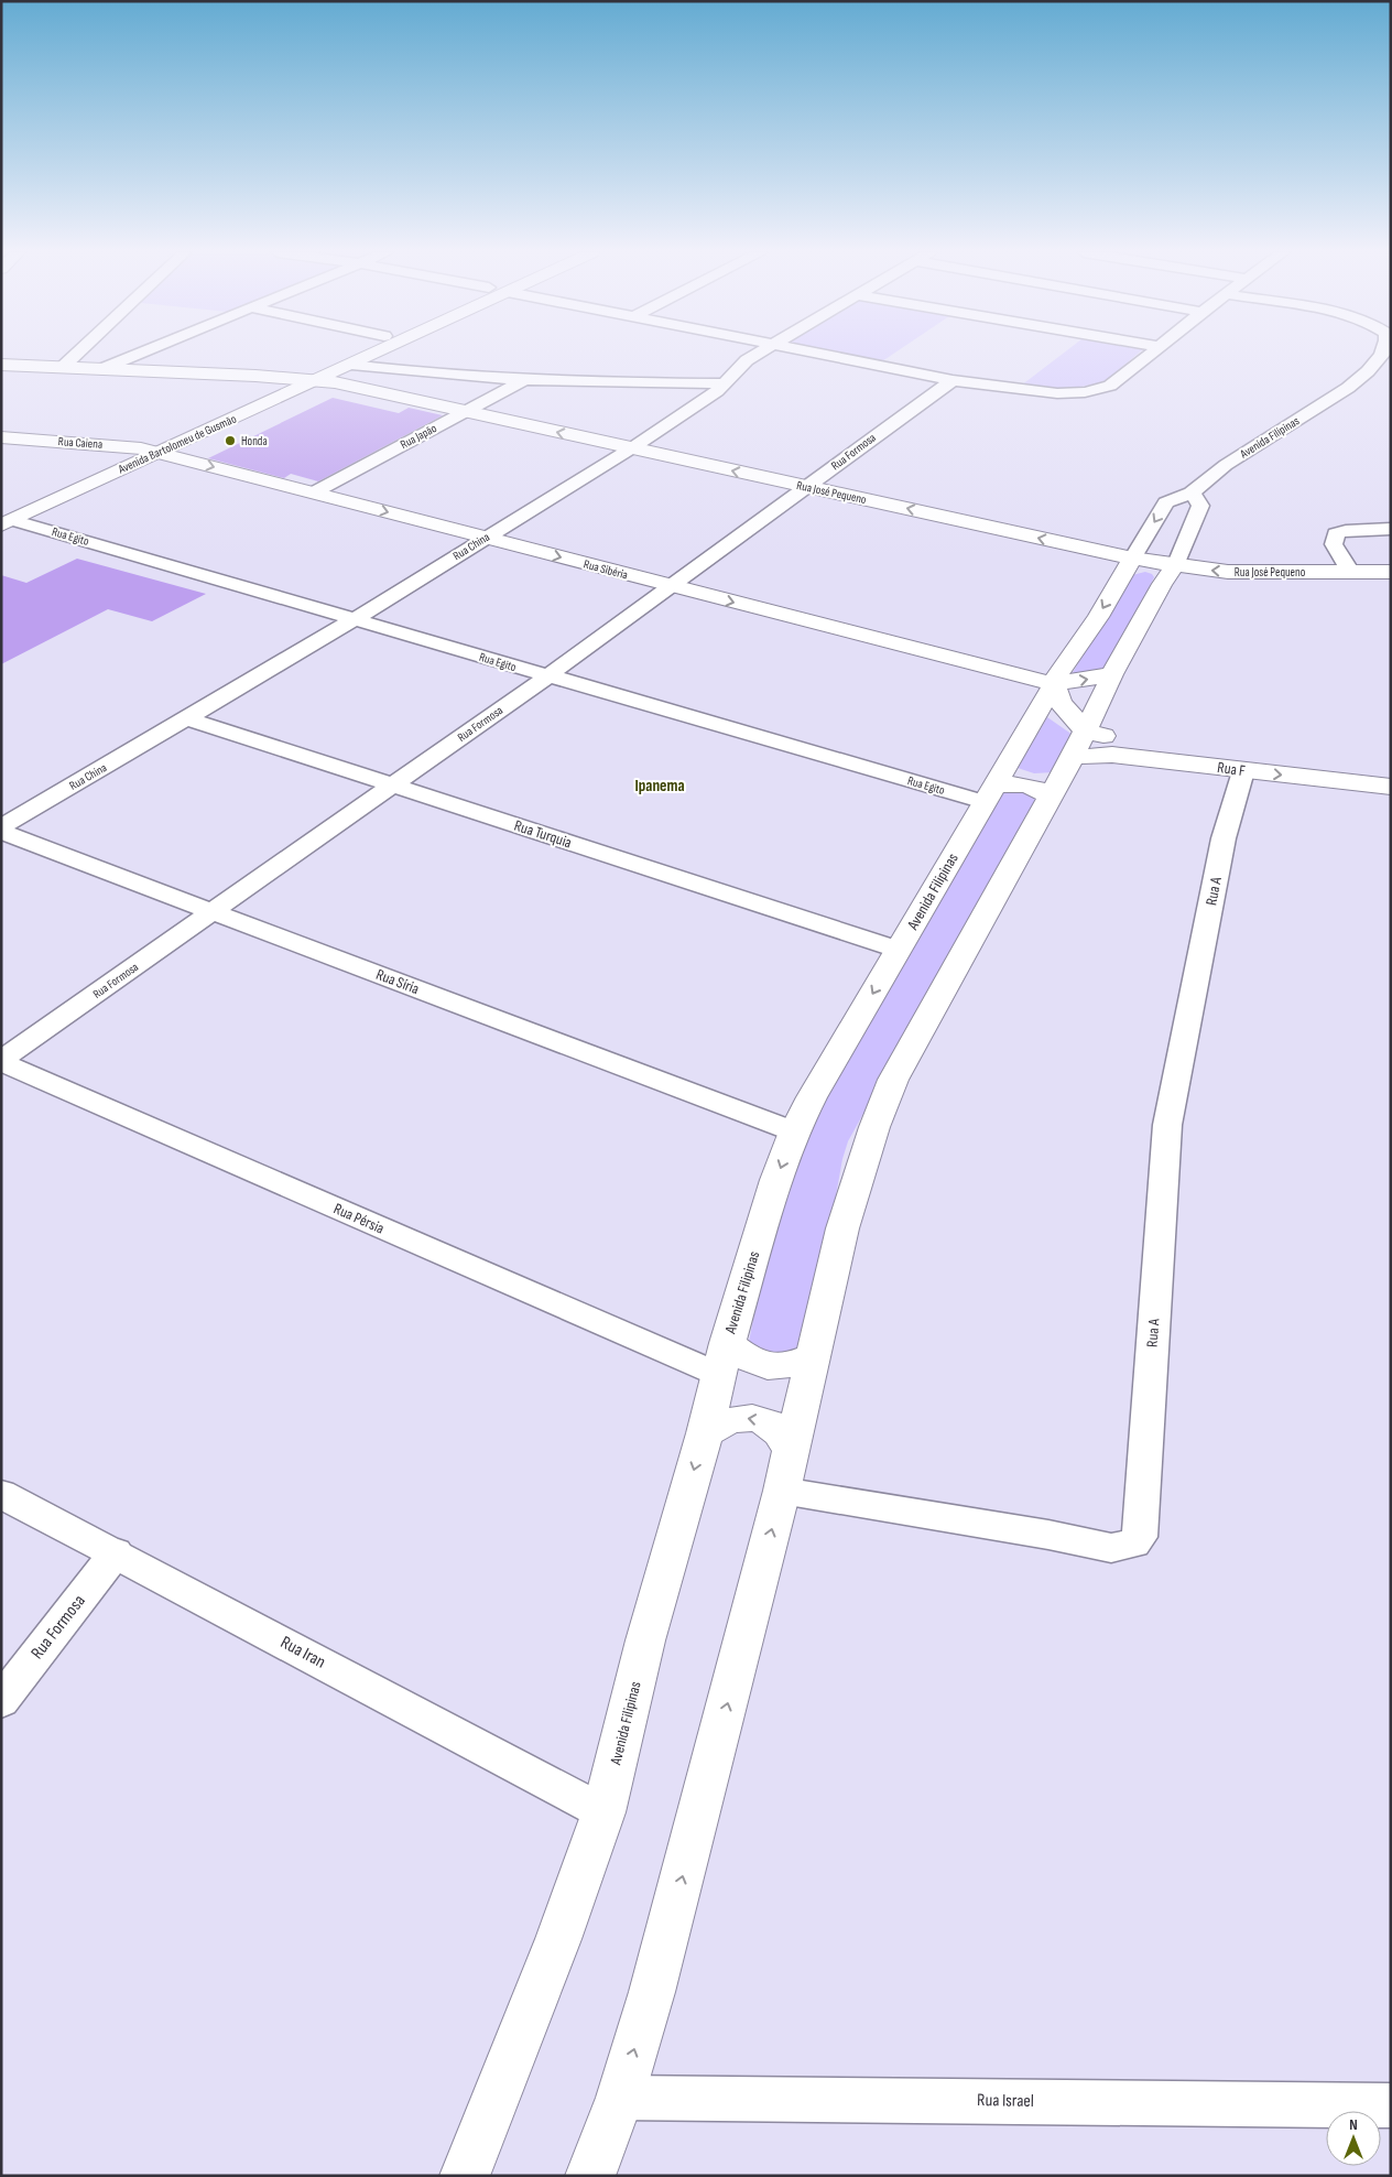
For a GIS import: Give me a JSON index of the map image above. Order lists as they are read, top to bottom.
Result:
{
  "streets": {
    "main road": [
      "Avenida Filipinas",
      "Rua Caiena",
      "Avenida Bartolomeu de Gusmão",
      "Rua José Pequeno",
      "Rua Sibéria",
      "Rua F"
    ],
    "street": [
      "Rua Japão",
      "Rua Formosa",
      "Rua Egito",
      "Rua China",
      "Rua Turquia",
      "Rua A",
      "Rua Síria",
      "Rua Pérsia",
      "Rua Iran",
      "Rua Israel"
    ]
  },
  "crossings": [
    ["Rua Japão", "Rua José Pequeno"],
    ["Rua Japão", "Rua Sibéria"],
    ["Avenida Filipinas", "Rua José Pequeno"],
    ["Avenida Filipinas", "Rua Egito"],
    ["Avenida Filipinas", "Rua Sibéria"],
    ["Avenida Filipinas", "Rua Turquia"],
    ["Avenida Filipinas", "Rua Síria"],
    ["Avenida Filipinas", "Rua Pérsia"],
    ["Avenida Filipinas", "Rua Iran"],
    ["Rua Caiena", "Avenida Bartolomeu de Gusmão"],
    ["Rua Caiena", "Rua Sibéria"],
    ["Avenida Bartolomeu de Gusmão", "Rua José Pequeno"],
    ["Avenida Bartolomeu de Gusmão", "Rua Egito"],
    ["Avenida Bartolomeu de Gusmão", "Rua Sibéria"],
    ["Rua Formosa", "Rua José Pequeno"],
    ["Rua Formosa", "Rua Egito"],
    ["Rua Formosa", "Rua Sibéria"],
    ["Rua Formosa", "Rua Turquia"],
    ["Rua Formosa", "Rua Síria"],
    ["Rua Formosa", "Rua Pérsia"],
    ["Rua Formosa", "Rua Iran"],
    ["Rua José Pequeno", "Rua China"],
    ["Rua Egito", "Rua China"],
    ["Rua China", "Rua Sibéria"],
    ["Rua China", "Rua Turquia"],
    ["Rua F", "Rua A"]
  ],
  "one_way": [
    "Avenida Filipinas",
    "Rua José Pequeno",
    "Rua Sibéria",
    "Rua F"
  ],
  "districts": ["Ipanema"],
  "places": ["Honda"],
  "north": "top"
}
